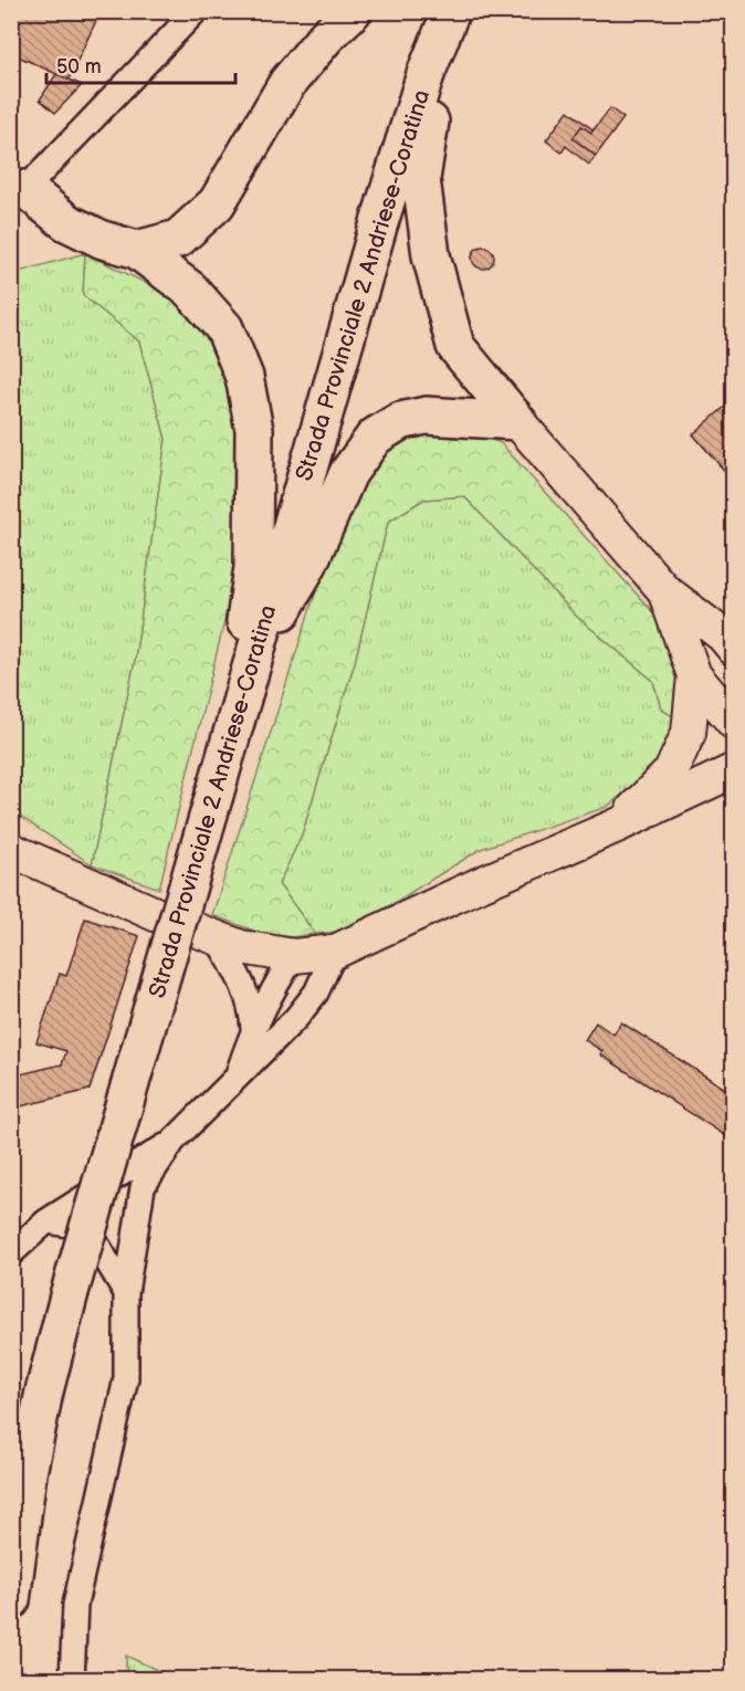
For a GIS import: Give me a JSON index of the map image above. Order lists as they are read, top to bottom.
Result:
{
  "streets": {
    "main road": ["Strada Provinciale 2 Andriese-Coratina"]
  },
  "scale_bar": "50 m"
}
